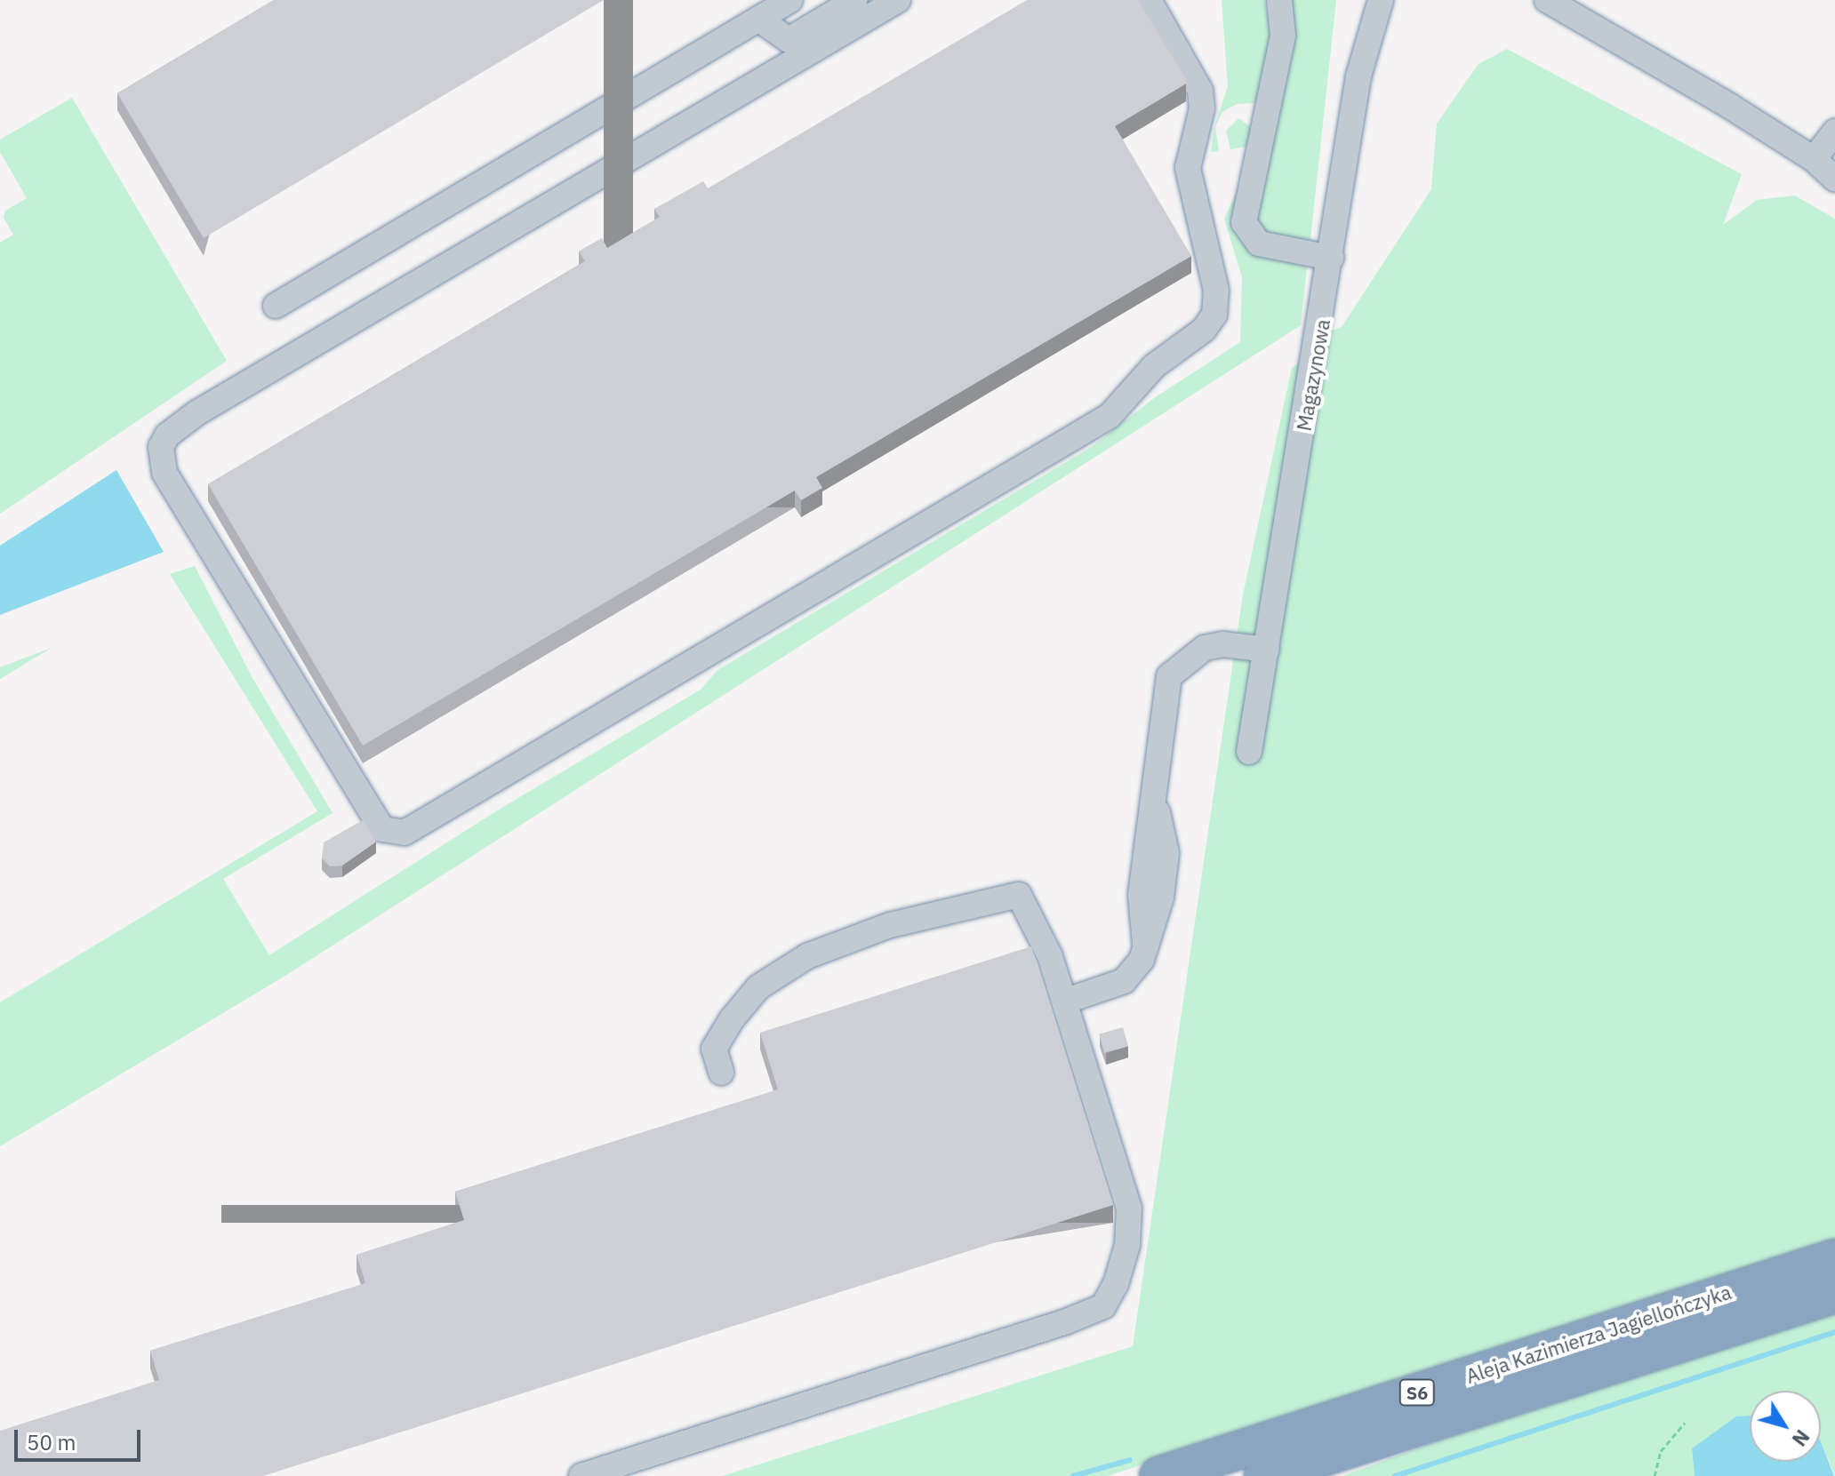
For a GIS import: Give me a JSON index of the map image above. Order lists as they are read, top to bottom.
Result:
{
  "streets": {
    "highway": ["Aleja Kazimierza Jagiellończyka", "S6"],
    "street": ["Magazynowa"]
  },
  "scale_bar": "50 m",
  "north": "bottom right"
}
